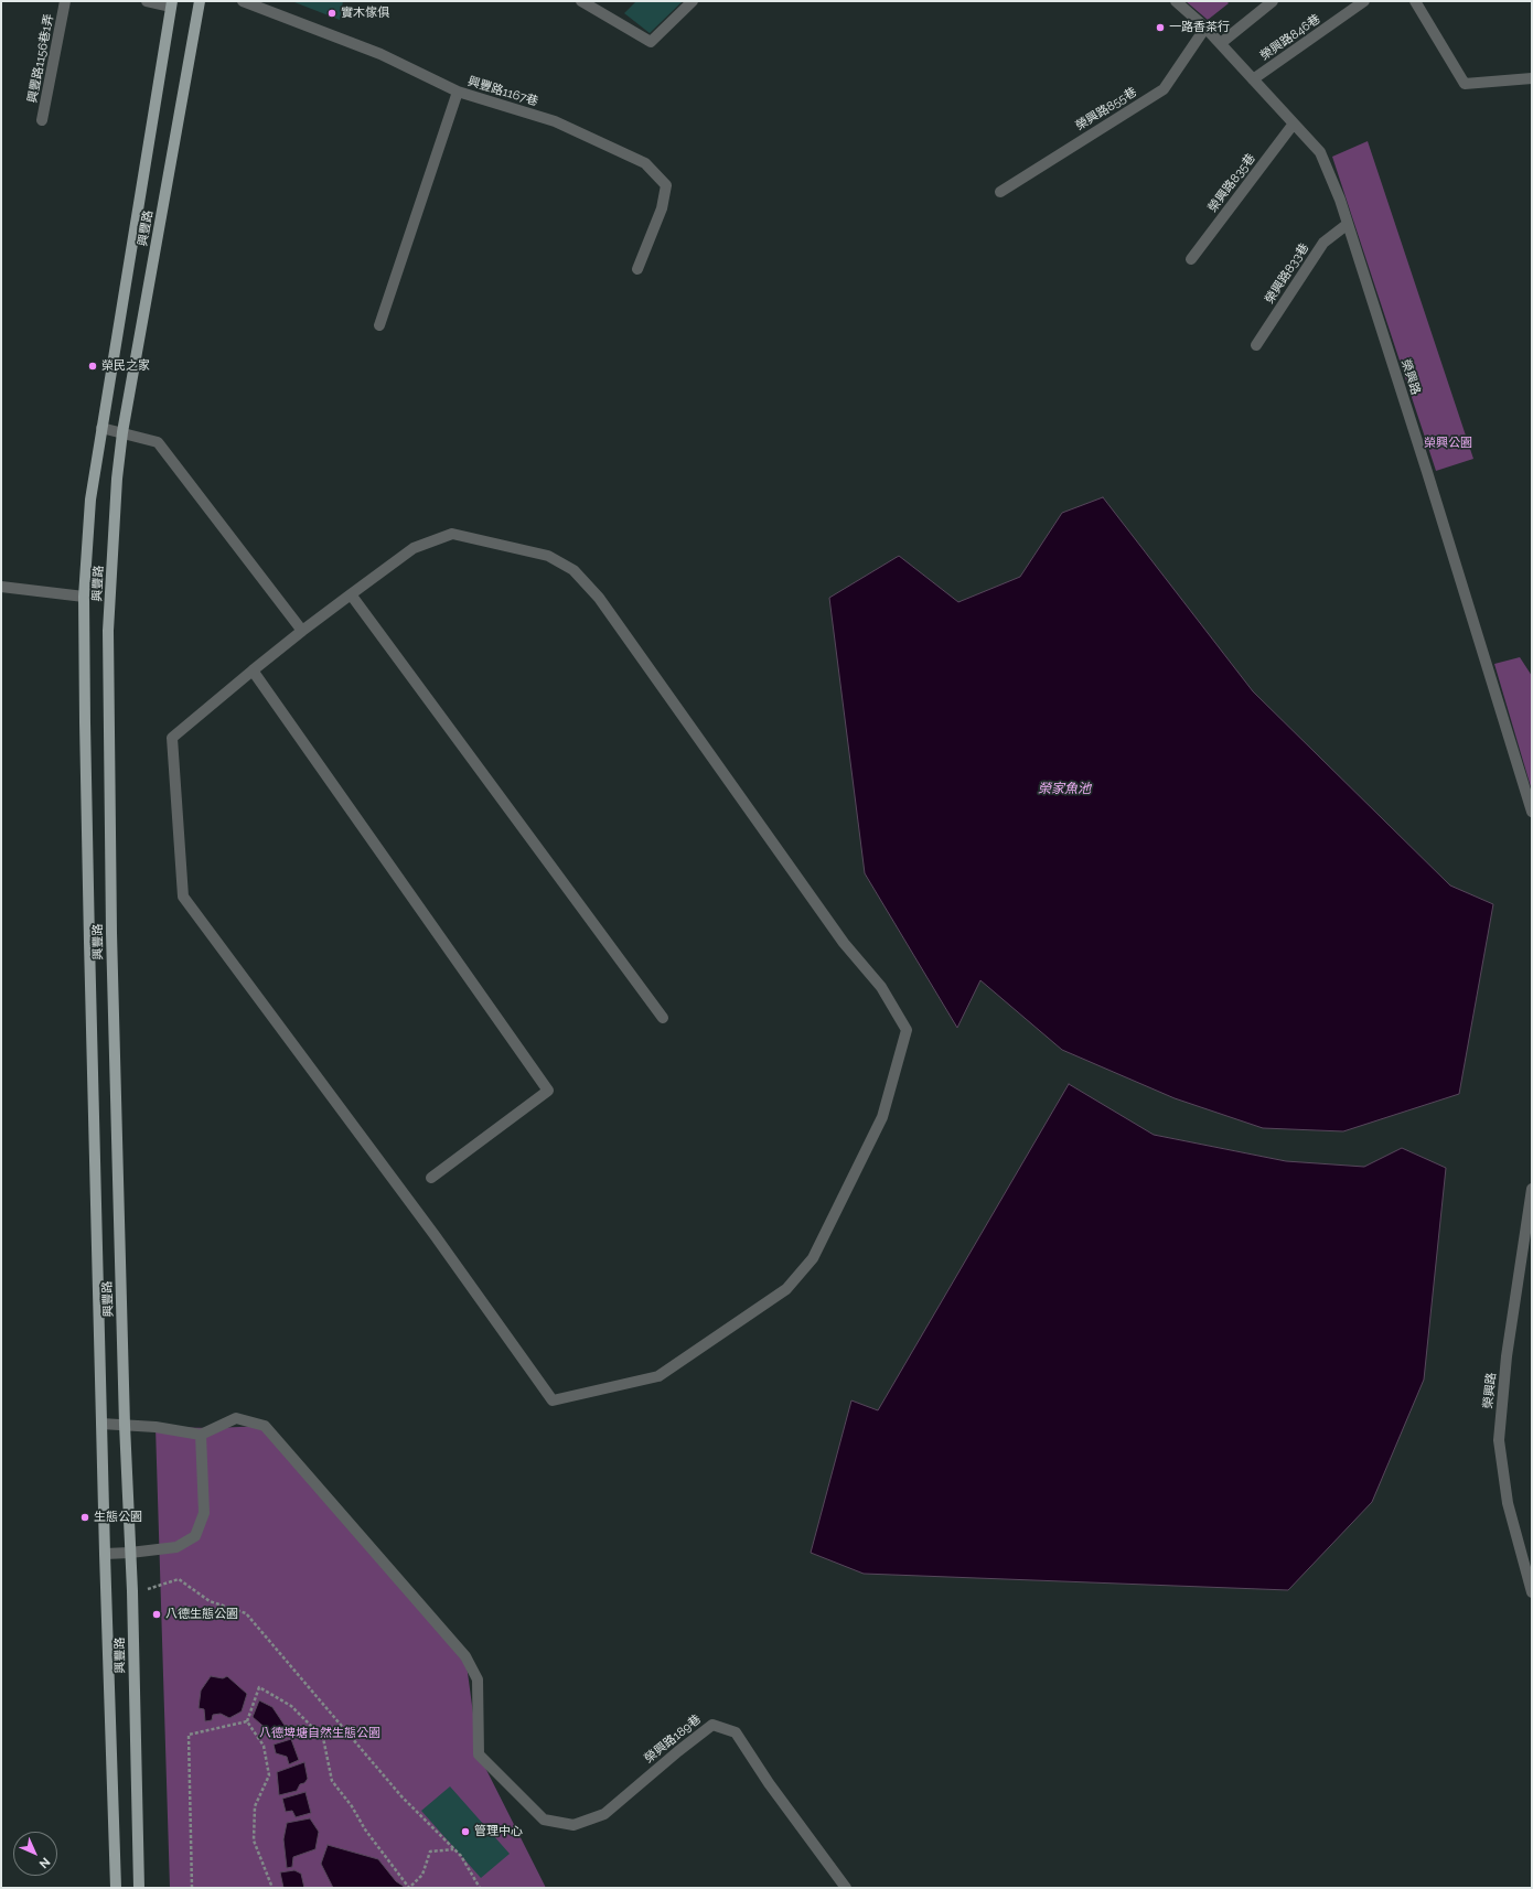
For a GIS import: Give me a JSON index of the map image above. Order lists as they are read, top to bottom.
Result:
{
  "streets": {
    "main road": ["興豐路"],
    "street": [
      "榮興路846巷",
      "興豐路1156巷1弄",
      "興豐路1167巷",
      "榮興路855巷",
      "榮興路835巷",
      "榮興路833巷",
      "榮興路",
      "榮興路189巷"
    ]
  },
  "crossings": [
    ["榮興路846巷", "榮興路"],
    ["榮興路855巷", "榮興路"],
    ["榮興路835巷", "榮興路"],
    ["榮興路833巷", "榮興路"]
  ],
  "water": ["榮家魚池"],
  "parks": ["榮興公園", "八德埤塘自然生態公園"],
  "places": [
    "實木傢俱",
    "一路香茶行",
    "榮民之家",
    "生態公園",
    "八德生態公園",
    "管理中心"
  ],
  "north": "bottom right"
}
